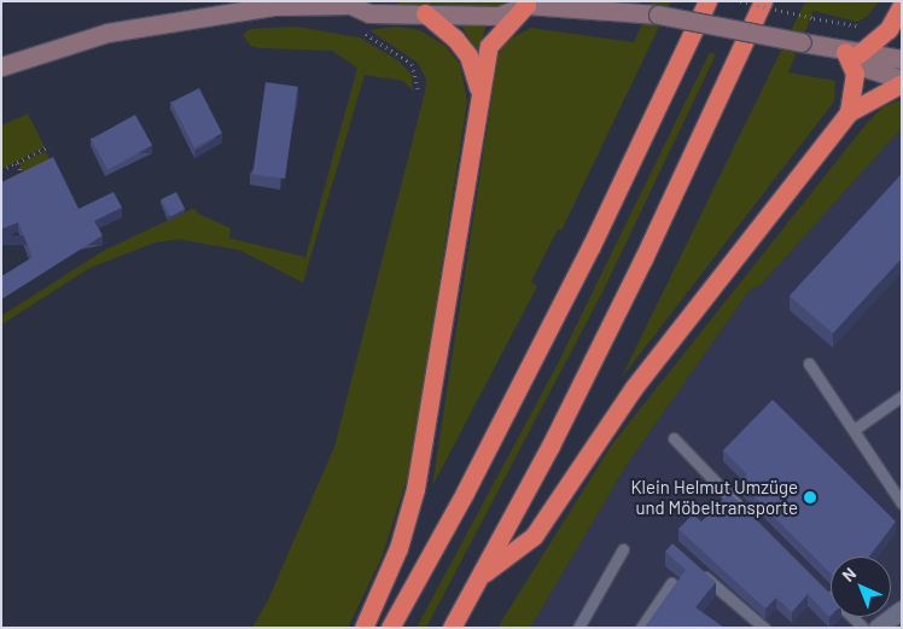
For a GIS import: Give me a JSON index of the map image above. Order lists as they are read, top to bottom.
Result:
{
  "places": ["Klein Helmut Umzüge und Möbeltransporte"],
  "north": "top left"
}
